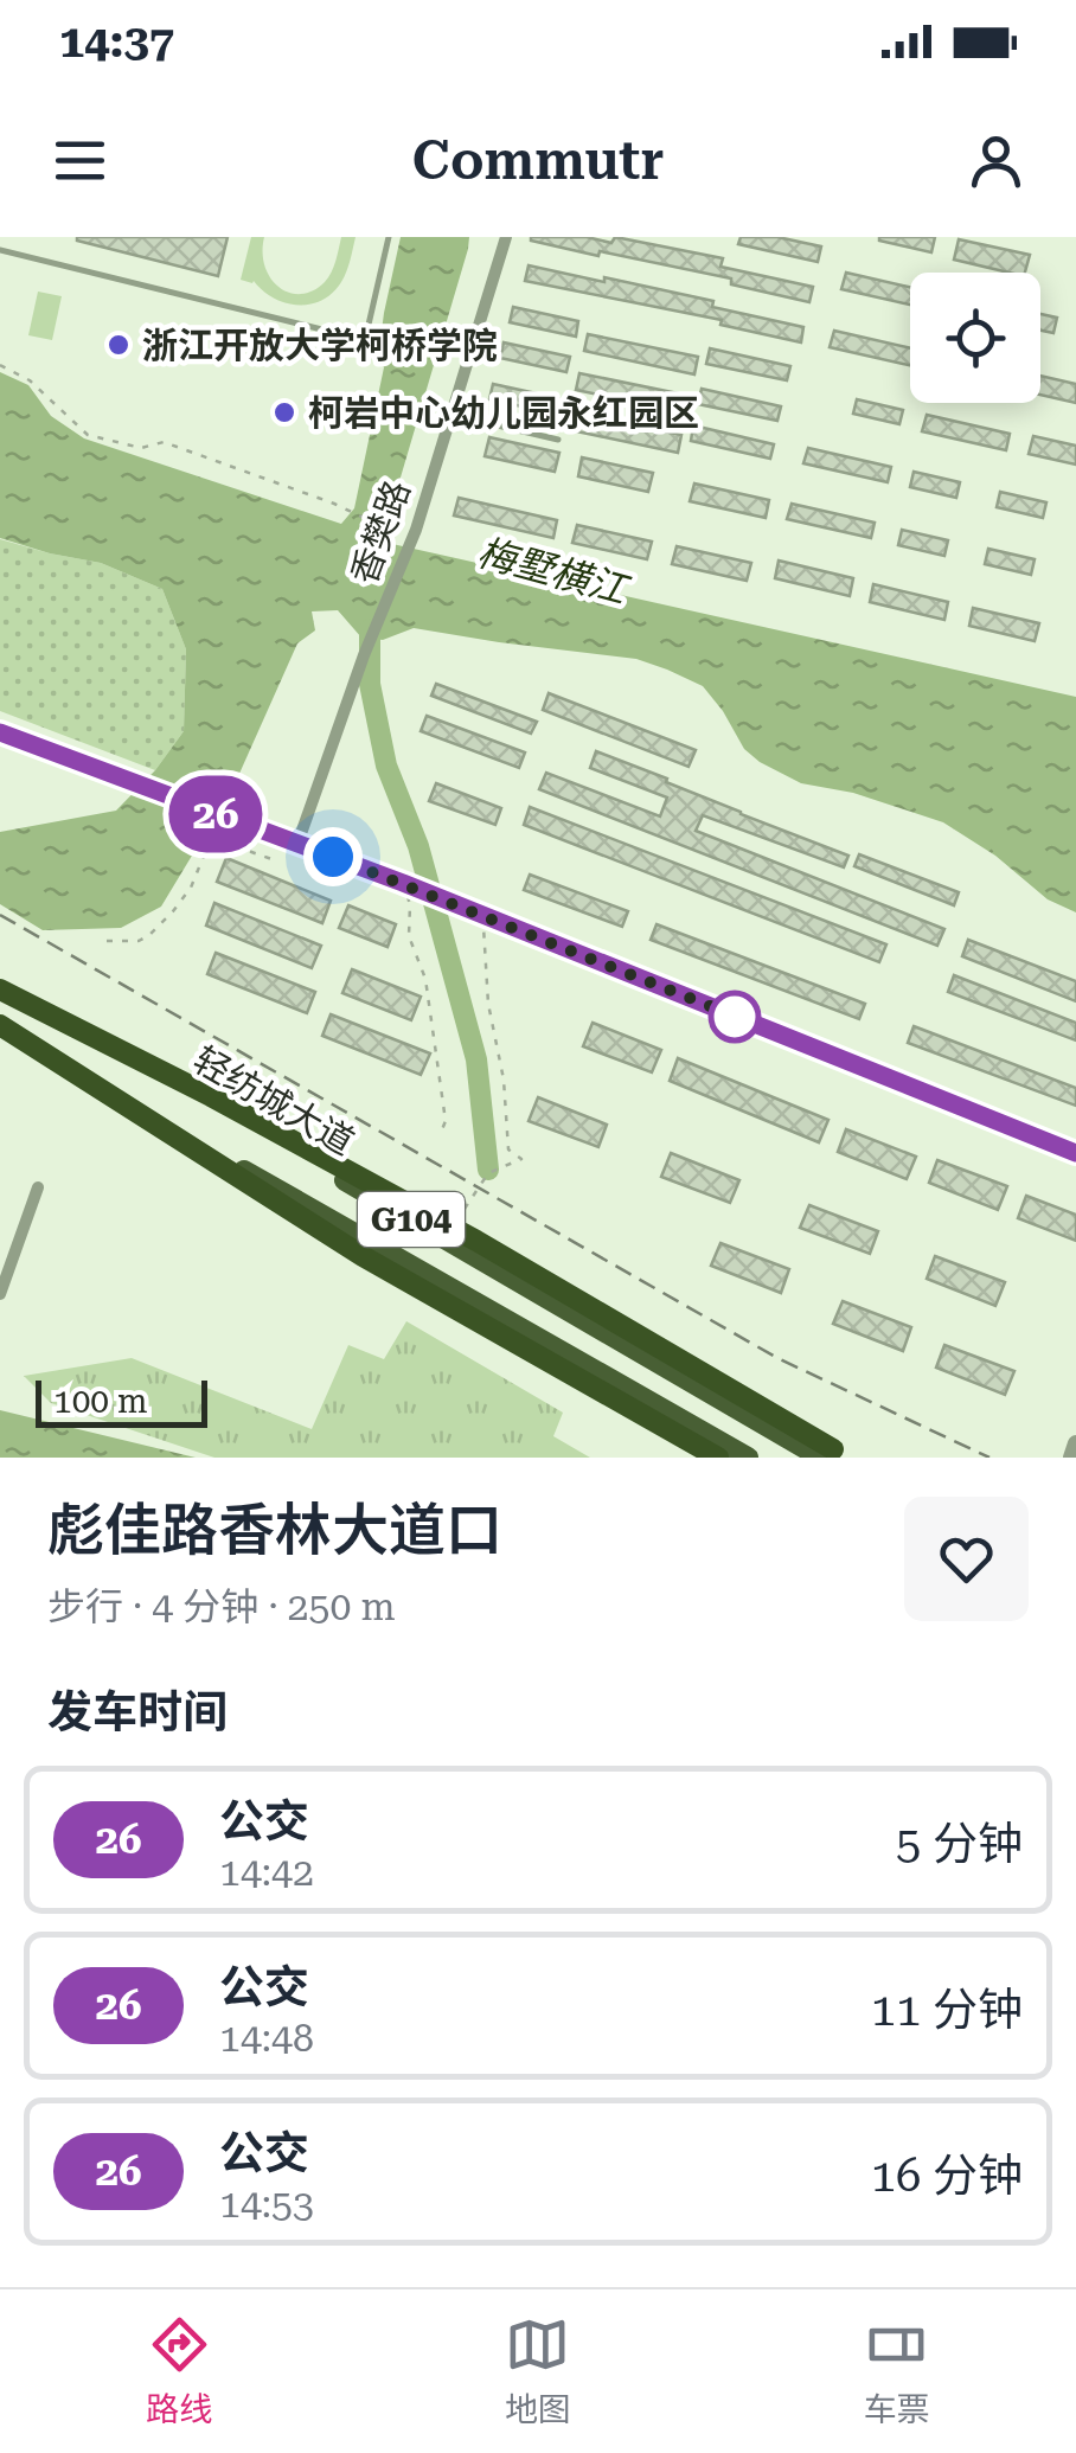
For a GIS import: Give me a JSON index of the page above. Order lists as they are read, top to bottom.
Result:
{
  "streets": {
    "main road": ["轻纺城大道", "G104"],
    "street": ["香樊路"]
  },
  "water": ["梅墅横江"],
  "places": ["浙江开放大学柯桥学院", "柯岩中心幼儿园永红园区"],
  "lines": ["bus line 26"],
  "scale_bar": "100 m",
  "page": {
    "status": "14:37",
    "header": "Commutr",
    "on_map": "26",
    "scale": "100 m",
    "heading": [
      ["彪佳路香林大道口", "步行 · 4 分钟 · 250 m"],
      "发车时间"
    ],
    "list": [
      {
        "mark": "26",
        "name": "公交",
        "note": "14:42",
        "value": "5 分钟"
      },
      {
        "mark": "26",
        "name": "公交",
        "note": "14:48",
        "value": "11 分钟"
      },
      {
        "mark": "26",
        "name": "公交",
        "note": "14:53",
        "value": "16 分钟"
      }
    ],
    "tabs": ["路线", "地图", "车票"]
  }
}
